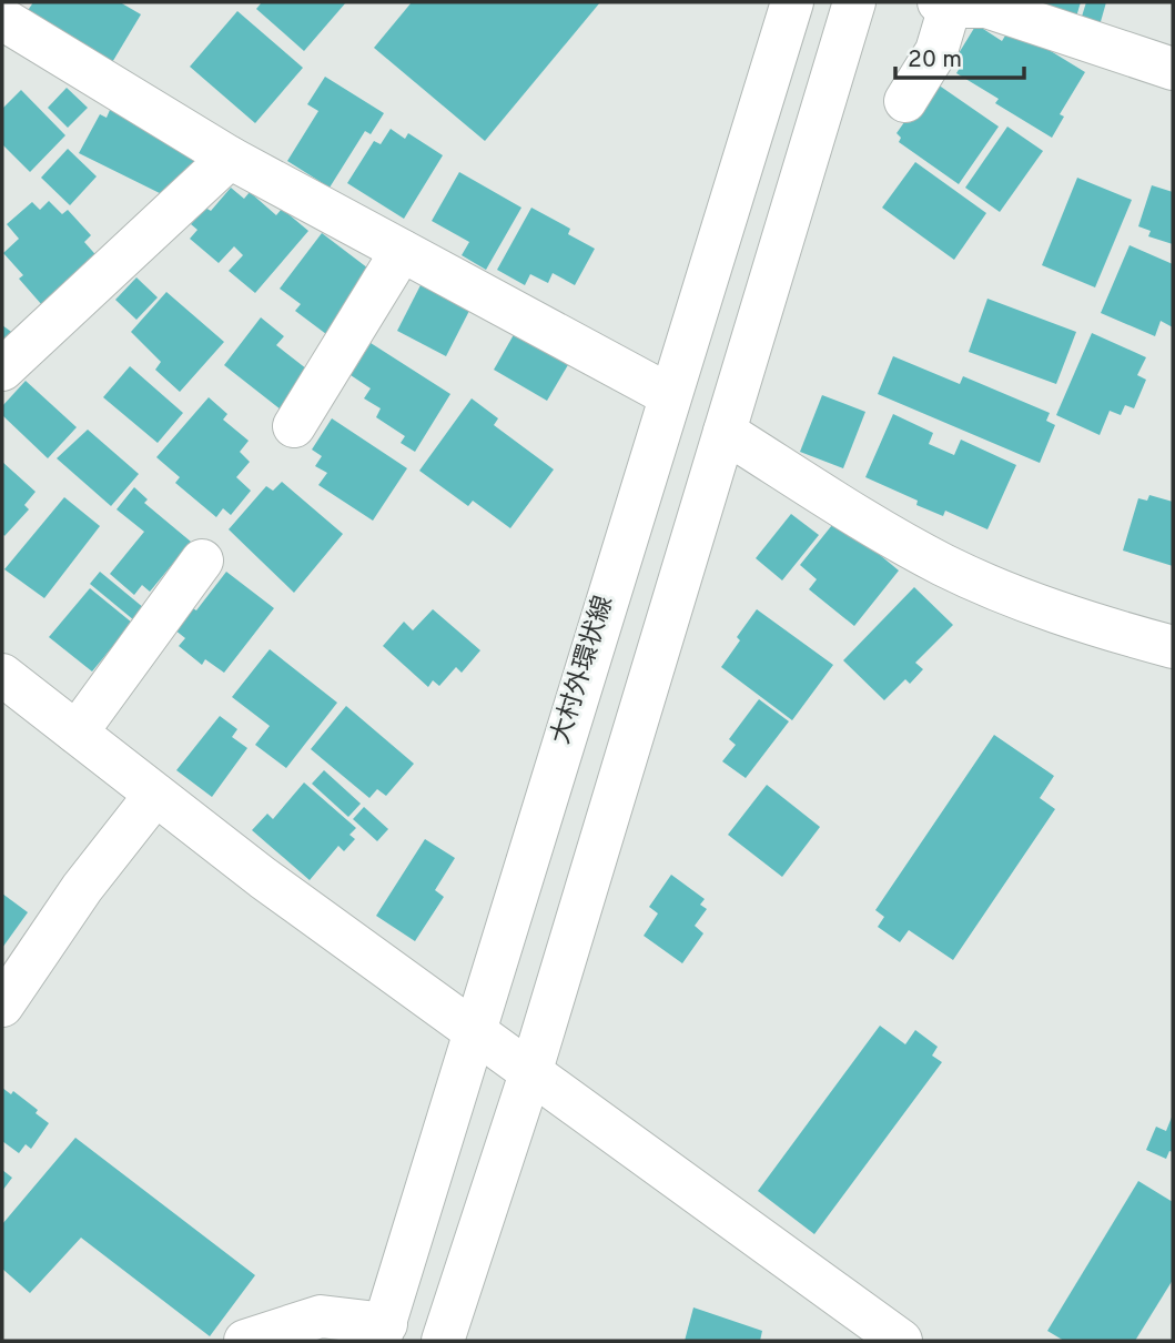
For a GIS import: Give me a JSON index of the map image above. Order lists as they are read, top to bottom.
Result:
{
  "streets": {
    "street": ["大村外環状線"]
  },
  "scale_bar": "20 m"
}
